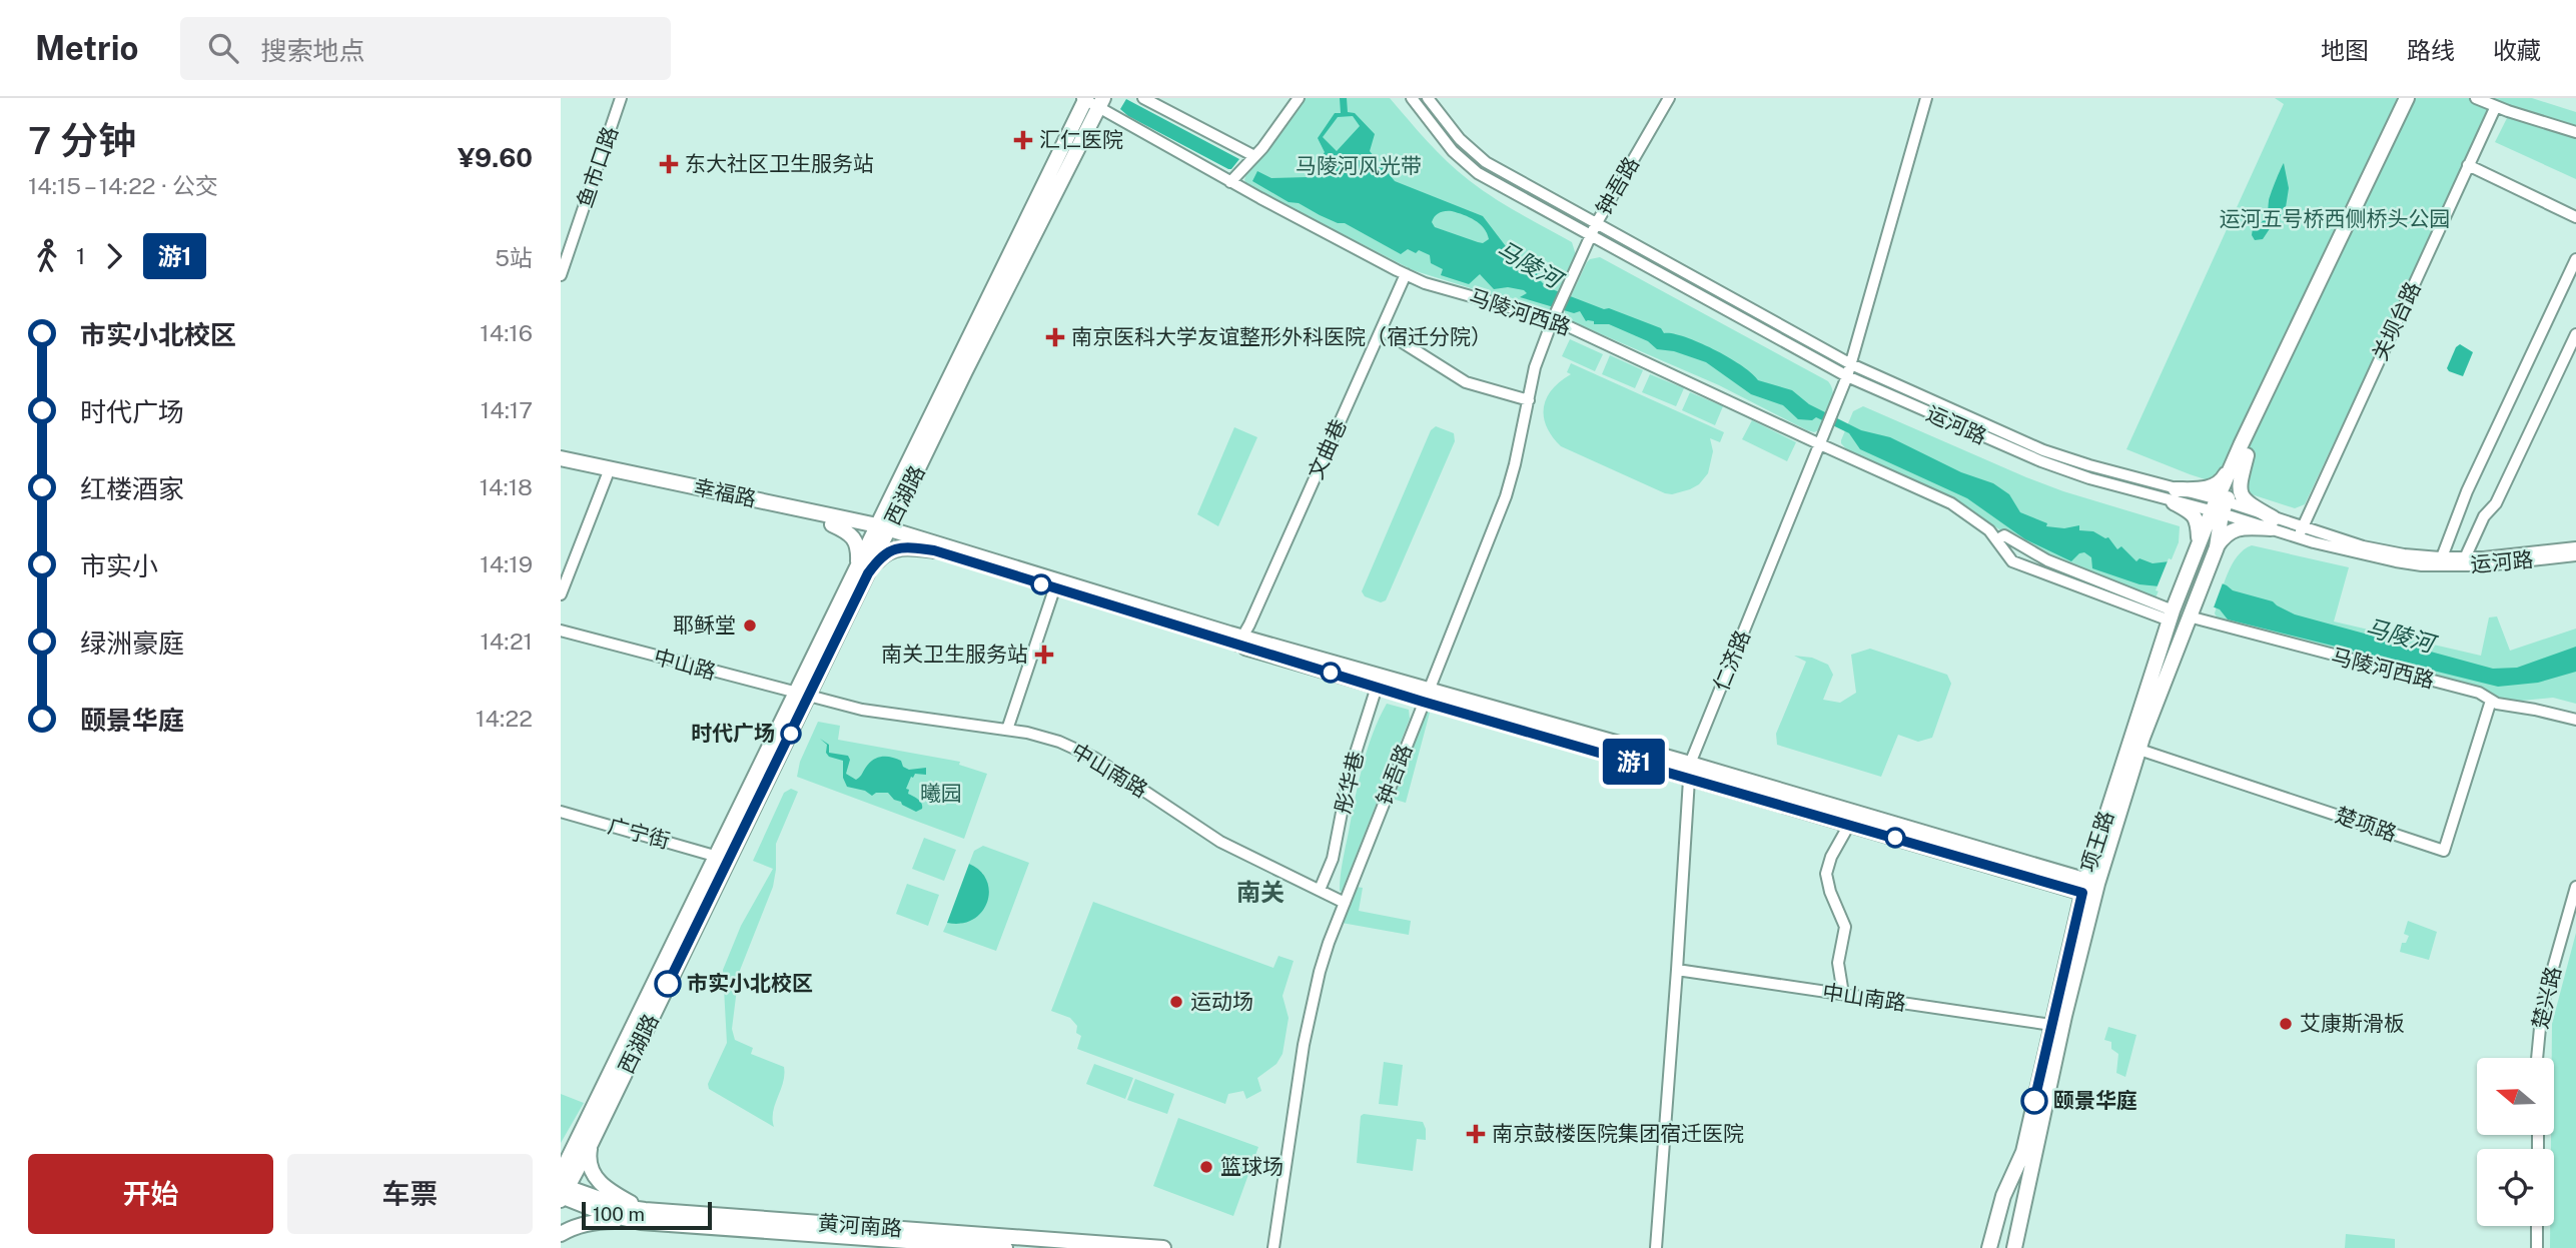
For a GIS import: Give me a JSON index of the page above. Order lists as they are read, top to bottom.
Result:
{
  "streets": {
    "main road": [
      "幸福路",
      "西湖路",
      "项王路",
      "黄河南路"
    ],
    "street": [
      "鱼市口路",
      "钟吾路",
      "马陵河西路",
      "关坝台路",
      "运河路",
      "文曲巷",
      "仁济路",
      "中山路",
      "中山南路",
      "彤华巷",
      "楚项路",
      "广宁街",
      "楚兴路"
    ]
  },
  "crossings": [
    ["钟吾路", "马陵河西路"],
    ["钟吾路", "运河路"],
    ["钟吾路", "中山南路"],
    ["马陵河西路", "文曲巷"],
    ["马陵河西路", "西湖路"],
    ["马陵河西路", "仁济路"],
    ["马陵河西路", "楚项路"],
    ["马陵河西路", "项王路"],
    ["关坝台路", "运河路"],
    ["运河路", "仁济路"],
    ["运河路", "项王路"],
    ["幸福路", "西湖路"],
    ["西湖路", "中山路"],
    ["西湖路", "中山南路"],
    ["西湖路", "广宁街"],
    ["西湖路", "黄河南路"],
    ["仁济路", "中山南路"],
    ["中山路", "中山南路"],
    ["中山南路", "彤华巷"],
    ["中山南路", "项王路"],
    ["楚项路", "项王路"]
  ],
  "districts": ["南关"],
  "water": ["马陵河"],
  "parks": ["马陵河风光带", "运河五号桥西侧桥头公园", "曦园"],
  "places": {
    "health": [
      "汇仁医院",
      "东大社区卫生服务站",
      "南京医科大学友谊整形外科医院（宿迁分院）",
      "南关卫生服务站",
      "南京鼓楼医院集团宿迁医院"
    ],
    "other": [
      "耶稣堂",
      "时代广场",
      "市实小北校区",
      "运动场",
      "艾康斯滑板",
      "颐景华庭",
      "篮球场"
    ]
  },
  "lines": ["bus line 游1"],
  "scale_bar": "100 m",
  "north": "left",
  "page": {
    "header": "Metrio",
    "search": "搜索地点",
    "nav": ["地图", "路线", "收藏"],
    "heading": ["7 分钟", "14:15 – 14:22 · 公交", "¥9.60"],
    "on_map": "游1",
    "legs": ["1", "游1", "5站"],
    "list": [
      {
        "name": "市实小北校区",
        "value": "14:16"
      },
      {
        "name": "时代广场",
        "value": "14:17"
      },
      {
        "name": "红楼酒家",
        "value": "14:18"
      },
      {
        "name": "市实小",
        "value": "14:19"
      },
      {
        "name": "绿洲豪庭",
        "value": "14:21"
      },
      {
        "name": "颐景华庭",
        "value": "14:22"
      }
    ],
    "buttons": ["开始", "车票"],
    "scale": "100 m"
  }
}
